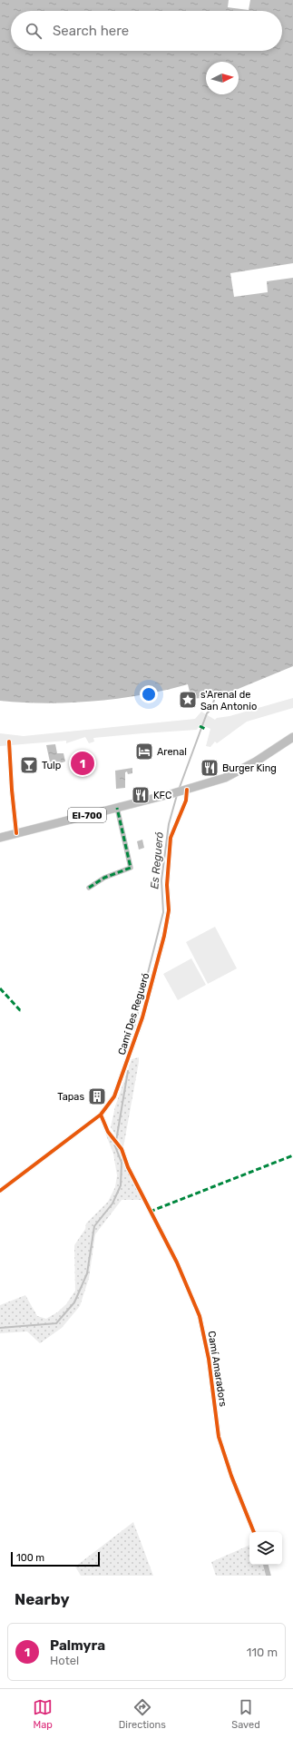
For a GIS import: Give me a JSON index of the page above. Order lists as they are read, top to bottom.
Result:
{
  "streets": {
    "main road": ["EI-700"],
    "street": ["Camí Des Regueró", "Camí Amaradors"]
  },
  "crossings": [
    ["EI-700", "Camí Des Regueró"],
    ["Camí Des Regueró", "Camí Amaradors"]
  ],
  "water": ["Es Regueró"],
  "places": {
    "place": ["s'Arenal de San Antonio"],
    "hotel": ["Arenal"],
    "bar": ["Tulp"],
    "restaurant": ["Burger King", "KFC"],
    "building": ["Tapas"]
  },
  "scale_bar": "100 m",
  "north": "right",
  "page": {
    "search": "Search here",
    "pins": "1",
    "scale": "100 m",
    "heading": "Nearby",
    "list": [
      {
        "mark": "1",
        "name": "Palmyra",
        "note": "Hotel",
        "value": "110 m"
      }
    ],
    "nav": ["Map", "Directions", "Saved"]
  }
}
